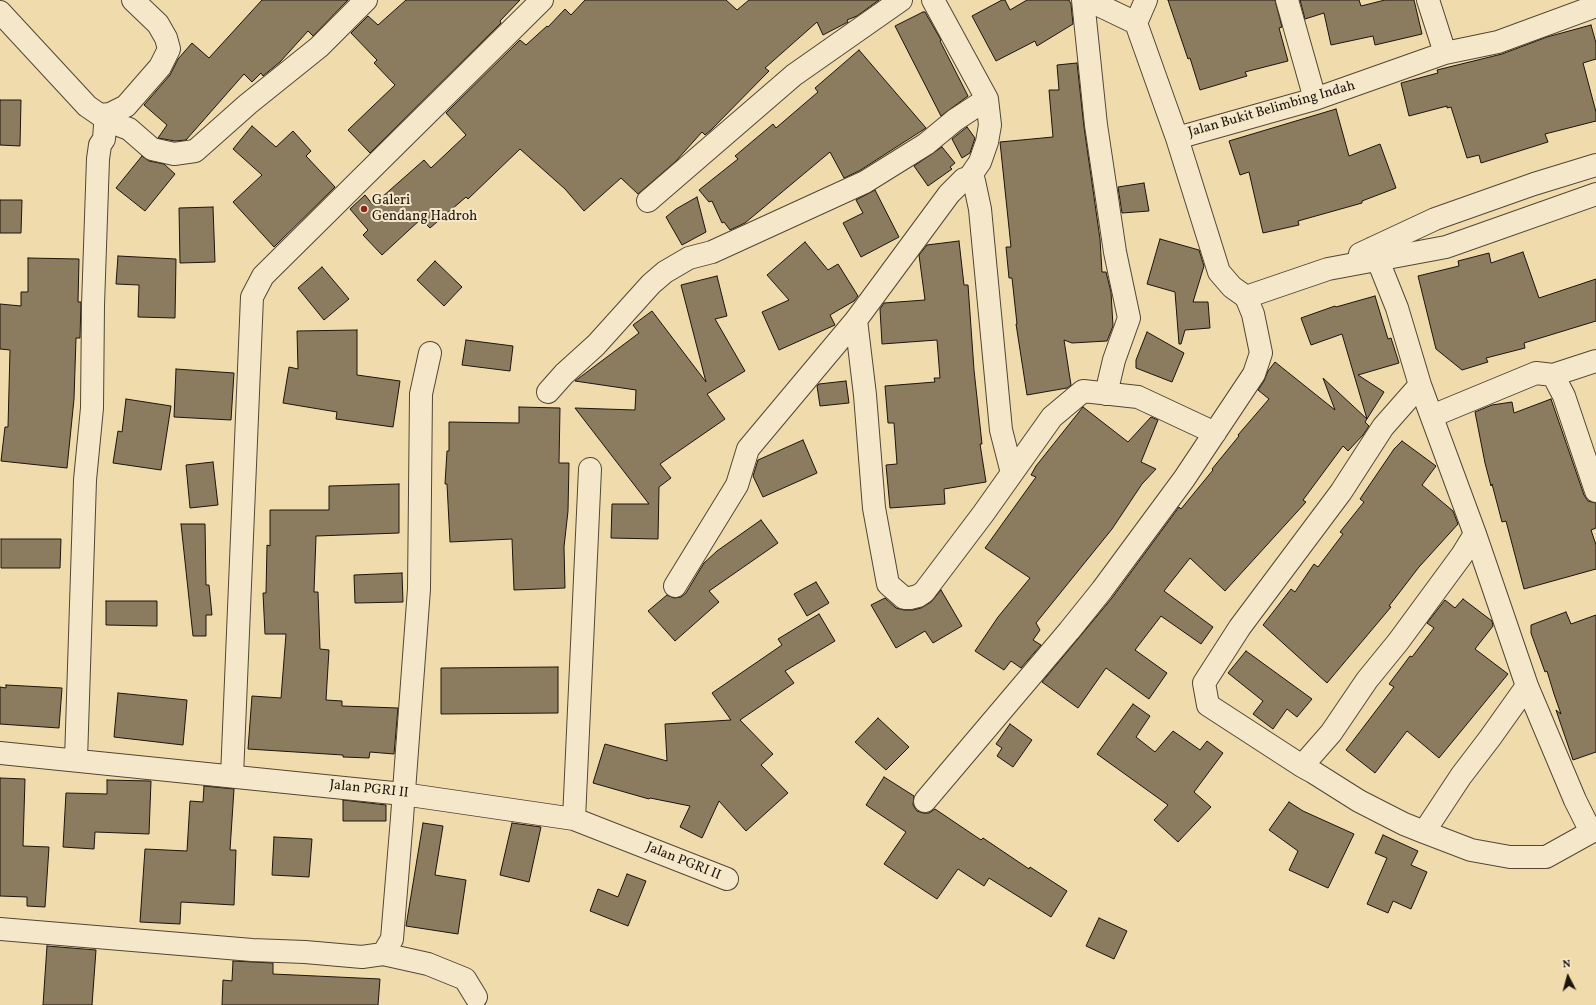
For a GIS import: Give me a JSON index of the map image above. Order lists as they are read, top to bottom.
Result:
{
  "streets": {
    "street": ["Jalan Bukit Belimbing Indah", "Jalan PGRI II"]
  },
  "places": ["Galeri Gendang Hadroh"],
  "north": "top"
}
